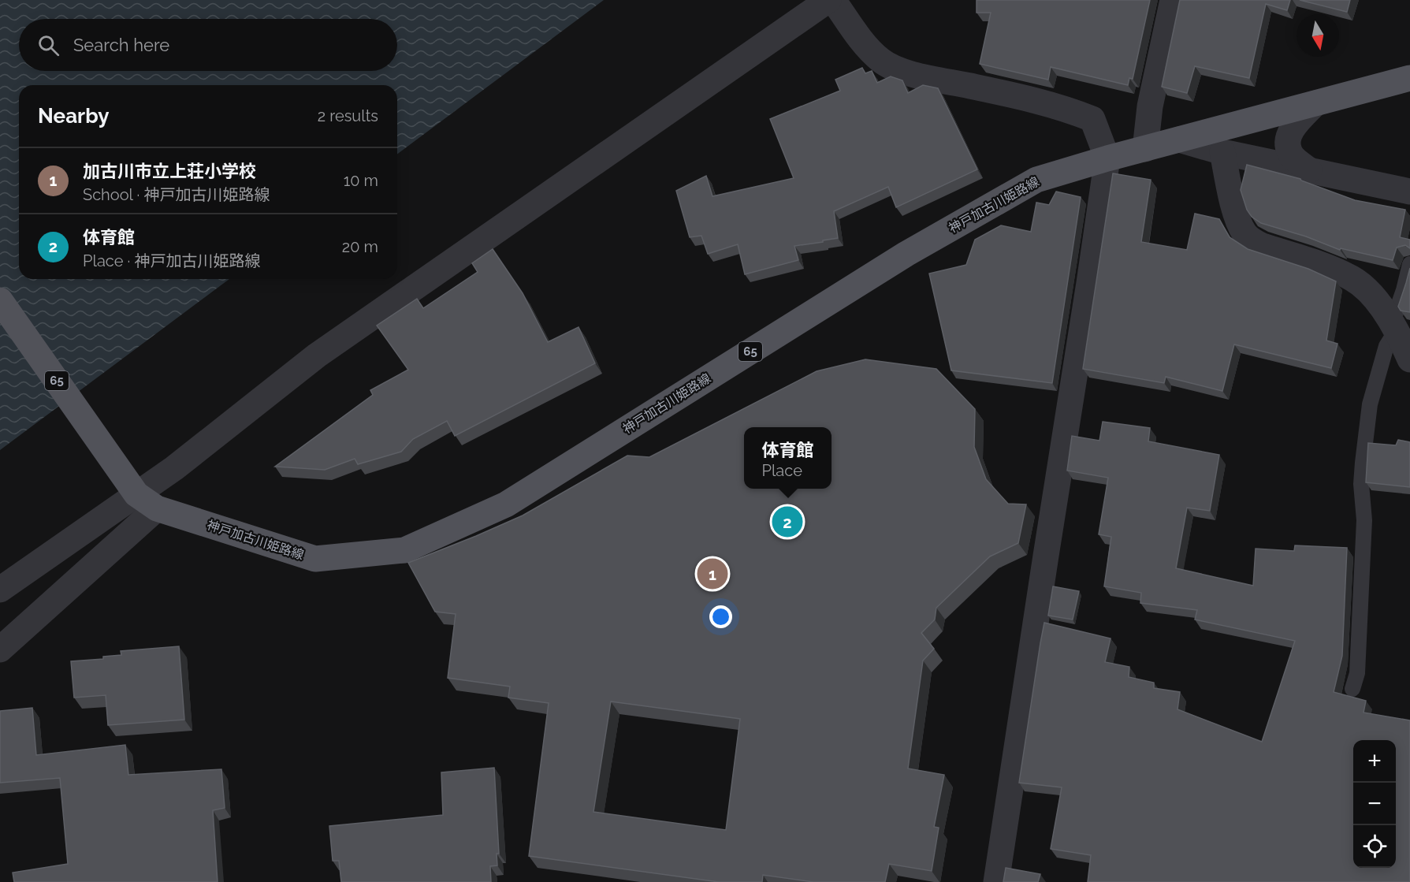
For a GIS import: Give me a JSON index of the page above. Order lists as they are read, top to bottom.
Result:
{
  "streets": {
    "main road": ["神戸加古川姫路線", "65"]
  },
  "crossings": [
    ["神戸加古川姫路線", "65"]
  ],
  "north": "bottom",
  "page": {
    "search": "Search here",
    "heading": ["Nearby", "2 results"],
    "list": [
      {
        "mark": "1",
        "name": "加古川市立上荘小学校",
        "note": "School · 神戸加古川姫路線",
        "value": "10 m"
      },
      {
        "mark": "2",
        "name": "体育館",
        "note": "Place · 神戸加古川姫路線",
        "value": "20 m"
      }
    ],
    "popup": ["体育館", "Place"],
    "pins": ["2", "1"],
    "map_buttons": ["+", "−"]
  }
}
